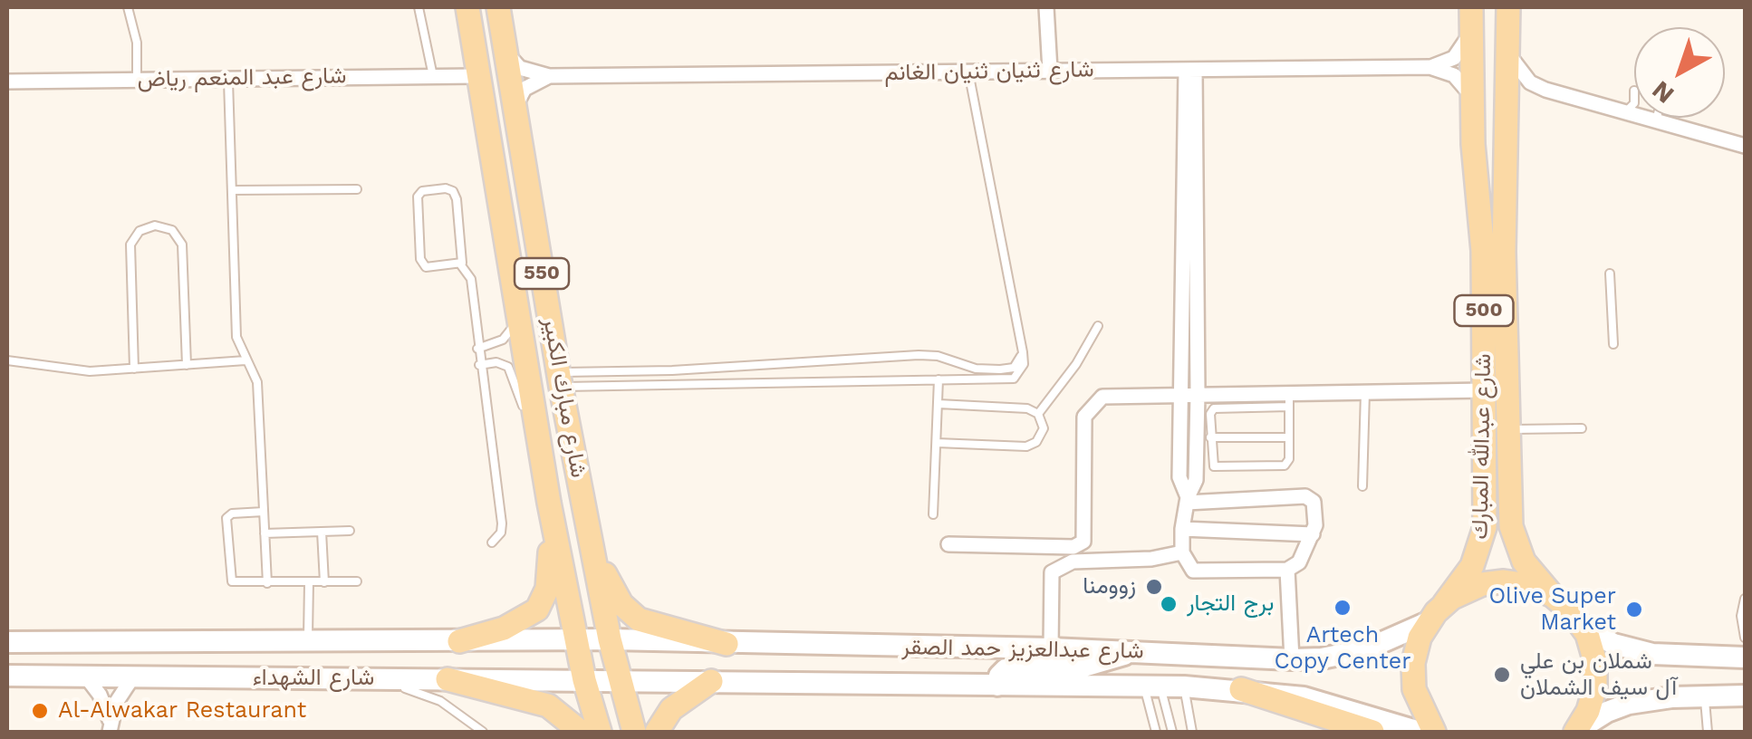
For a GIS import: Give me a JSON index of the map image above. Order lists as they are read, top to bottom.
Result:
{
  "streets": {
    "main road": [
      "550",
      "500",
      "شارع مبارك الكبير",
      "شارع عبدالله المبارك",
      "شارع عبدالعزيز حمد الصقر",
      "شارع الشهداء"
    ],
    "street": ["شارع ثنيان ثنيان الغانم", "شارع عبد المنعم رياض"]
  },
  "crossings": [
    ["شارع عبد المنعم رياض", "شارع مبارك الكبير"],
    ["شارع مبارك الكبير", "شارع عبدالعزيز حمد الصقر"],
    ["شارع مبارك الكبير", "شارع الشهداء"],
    ["شارع عبدالله المبارك", "شارع عبدالعزيز حمد الصقر"],
    ["شارع عبدالعزيز حمد الصقر", "شارع الشهداء"]
  ],
  "places": [
    "زوومنا",
    "برج التجار",
    "Artech Copy Center",
    "Olive Super Market",
    "شملان بن علي آل سيف الشملان",
    "Al-Alwakar Restaurant"
  ],
  "north": "bottom left"
}
